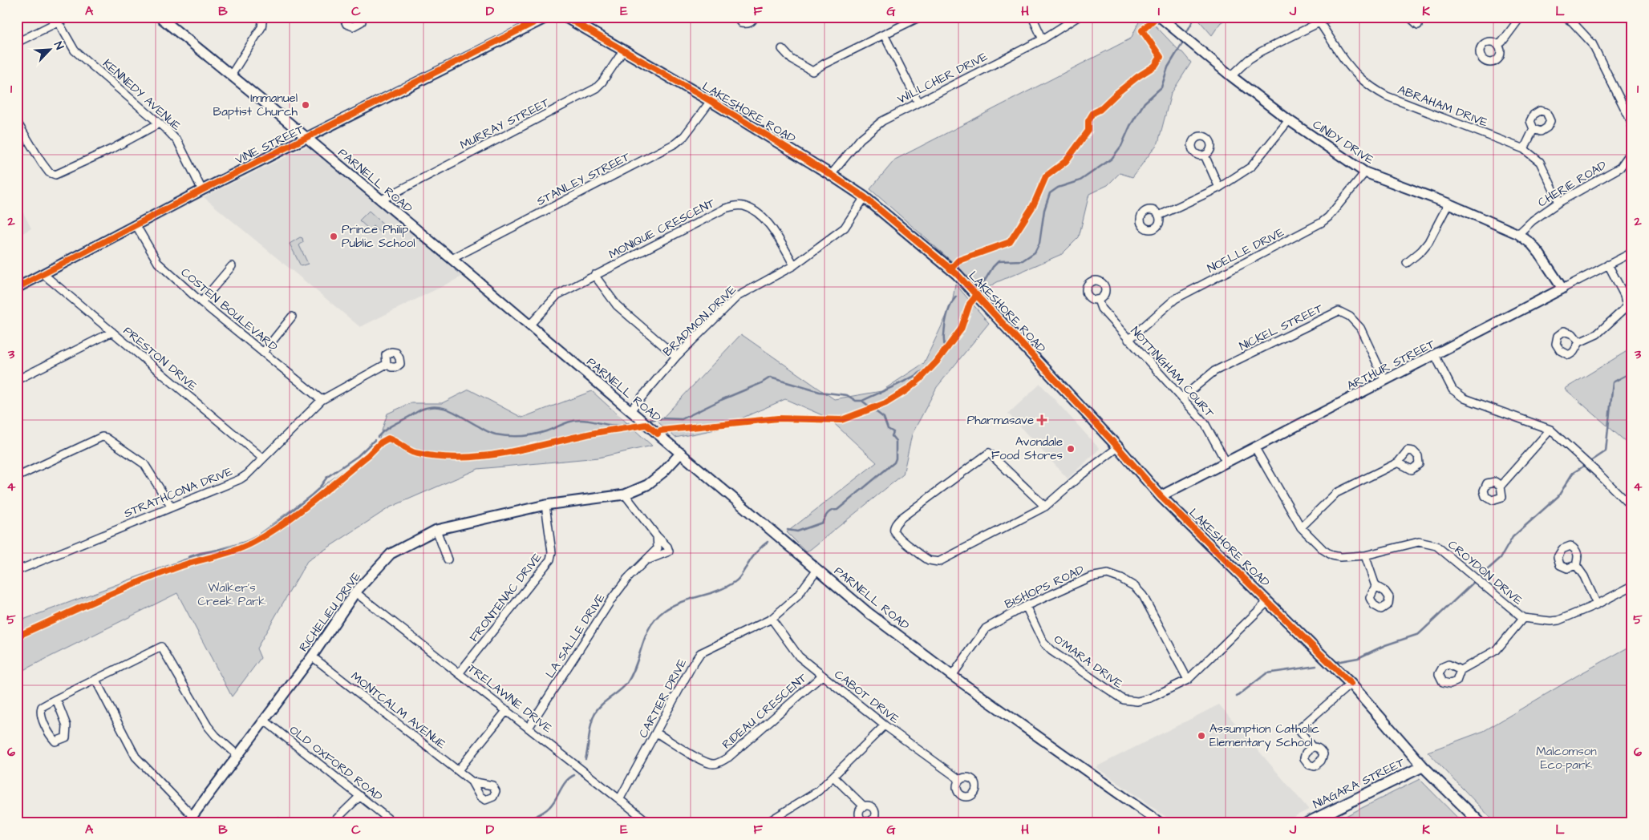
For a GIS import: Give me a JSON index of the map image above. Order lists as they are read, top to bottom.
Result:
{
  "streets": {
    "main road": ["LAKESHORE ROAD", "NIAGARA STREET"],
    "street": [
      "WILLCHER DRIVE",
      "KENNEDY AVENUE",
      "ABRAHAM DRIVE",
      "MURRAY STREET",
      "CINDY DRIVE",
      "VINE STREET",
      "STANLEY STREET",
      "PARNELL ROAD",
      "CHERIE ROAD",
      "MONIQUE CRESCENT",
      "NOELLE DRIVE",
      "COSTEN BOULEVARD",
      "BRADMON DRIVE",
      "NICKEL STREET",
      "PRESTON DRIVE",
      "ARTHUR STREET",
      "NOTTINGHAM COURT",
      "STRATHCONA DRIVE",
      "CROYDON DRIVE",
      "BISHOPS ROAD",
      "FRONTENAC DRIVE",
      "RICHELIEU DRIVE",
      "LA SALLE DRIVE",
      "O'MARA DRIVE",
      "CABOT DRIVE",
      "TRELAWNE DRIVE",
      "CARTIER DRIVE",
      "MONTCALM AVENUE",
      "RIDEAU CRESCENT",
      "OLD OXFORD ROAD"
    ]
  },
  "crossings": [
    ["WILLCHER DRIVE", "LAKESHORE ROAD"],
    ["KENNEDY AVENUE", "VINE STREET"],
    ["ABRAHAM DRIVE", "CHERIE ROAD"],
    ["LAKESHORE ROAD", "MURRAY STREET"],
    ["LAKESHORE ROAD", "STANLEY STREET"],
    ["LAKESHORE ROAD", "BRADMON DRIVE"],
    ["LAKESHORE ROAD", "ARTHUR STREET"],
    ["LAKESHORE ROAD", "O'MARA DRIVE"],
    ["LAKESHORE ROAD", "NIAGARA STREET"],
    ["MURRAY STREET", "PARNELL ROAD"],
    ["CINDY DRIVE", "CHERIE ROAD"],
    ["CINDY DRIVE", "NOELLE DRIVE"],
    ["CINDY DRIVE", "ARTHUR STREET"],
    ["VINE STREET", "PARNELL ROAD"],
    ["VINE STREET", "COSTEN BOULEVARD"],
    ["VINE STREET", "PRESTON DRIVE"],
    ["STANLEY STREET", "PARNELL ROAD"],
    ["PARNELL ROAD", "MONIQUE CRESCENT"],
    ["PARNELL ROAD", "BRADMON DRIVE"],
    ["PARNELL ROAD", "BISHOPS ROAD"],
    ["PARNELL ROAD", "RICHELIEU DRIVE"],
    ["PARNELL ROAD", "CARTIER DRIVE"],
    ["MONIQUE CRESCENT", "BRADMON DRIVE"],
    ["NOELLE DRIVE", "NOTTINGHAM COURT"],
    ["COSTEN BOULEVARD", "STRATHCONA DRIVE"],
    ["NICKEL STREET", "ARTHUR STREET"],
    ["NICKEL STREET", "NOTTINGHAM COURT"],
    ["PRESTON DRIVE", "STRATHCONA DRIVE"],
    ["ARTHUR STREET", "NOTTINGHAM COURT"],
    ["ARTHUR STREET", "CROYDON DRIVE"],
    ["BISHOPS ROAD", "O'MARA DRIVE"],
    ["FRONTENAC DRIVE", "RICHELIEU DRIVE"],
    ["FRONTENAC DRIVE", "TRELAWNE DRIVE"],
    ["RICHELIEU DRIVE", "LA SALLE DRIVE"],
    ["RICHELIEU DRIVE", "TRELAWNE DRIVE"],
    ["RICHELIEU DRIVE", "MONTCALM AVENUE"],
    ["RICHELIEU DRIVE", "OLD OXFORD ROAD"],
    ["LA SALLE DRIVE", "TRELAWNE DRIVE"],
    ["CABOT DRIVE", "CARTIER DRIVE"],
    ["CABOT DRIVE", "RIDEAU CRESCENT"],
    ["TRELAWNE DRIVE", "CARTIER DRIVE"],
    ["CARTIER DRIVE", "RIDEAU CRESCENT"]
  ],
  "parks": ["Walker's Creek Park", "Malcomson Eco-park"],
  "places": {
    "other": [
      "Immanuel Baptist Church",
      "Prince Philip Public School",
      "Avondale Food Stores",
      "Assumption Catholic Elementary School"
    ],
    "health": ["Pharmasave"]
  },
  "north": "top right",
  "grid": {
    "columns": [
      "A",
      "B",
      "C",
      "D",
      "E",
      "F",
      "G",
      "H",
      "I",
      "J",
      "K",
      "L"
    ],
    "rows": [
      "1",
      "2",
      "3",
      "4",
      "5",
      "6"
    ]
  }
}
